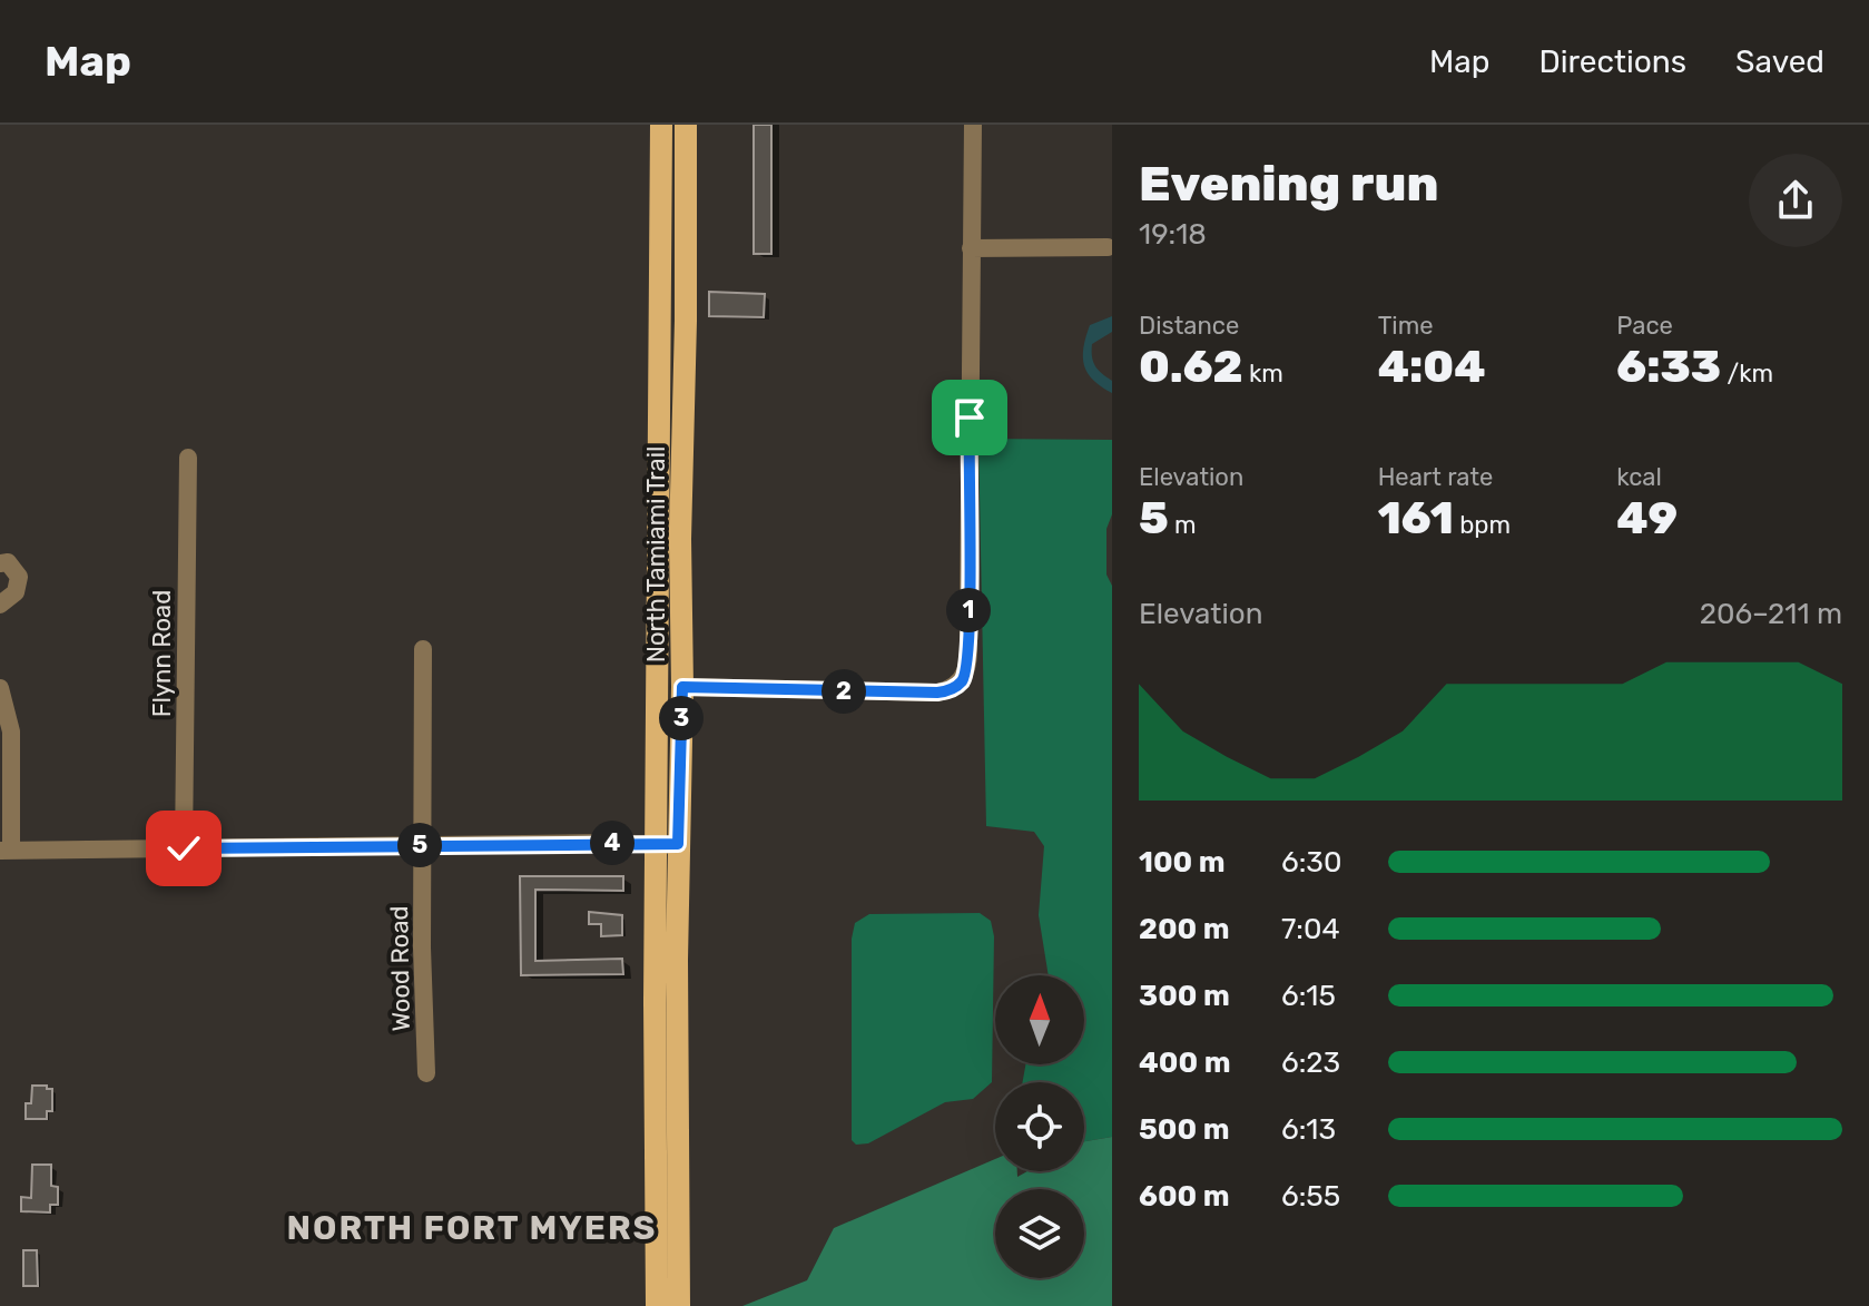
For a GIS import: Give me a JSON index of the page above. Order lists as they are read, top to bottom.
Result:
{
  "streets": {
    "main road": ["North Tamiami Trail"],
    "street": ["Flynn Road", "Wood Road"]
  },
  "districts": ["NORTH FORT MYERS"],
  "north": "top",
  "page": {
    "header": "Map",
    "nav": ["Map", "Directions", "Saved"],
    "heading": ["Evening run", "19:18"],
    "stats": [
      ["Distance", "0.62 km"],
      ["Time", "4:04"],
      ["Pace", "6:33 /km"],
      ["Elevation", "5 m"],
      ["Heart rate", "161 bpm"],
      ["kcal", "49"]
    ],
    "chart": ["Elevation", "206–211 m"],
    "pins": [
      "1",
      "2",
      "3",
      "4",
      "5"
    ],
    "list": [
      {
        "name": "100 m",
        "note": "6:30"
      },
      {
        "name": "200 m",
        "note": "7:04"
      },
      {
        "name": "300 m",
        "note": "6:15"
      },
      {
        "name": "400 m",
        "note": "6:23"
      },
      {
        "name": "500 m",
        "note": "6:13"
      },
      {
        "name": "600 m",
        "note": "6:55"
      }
    ]
  }
}
